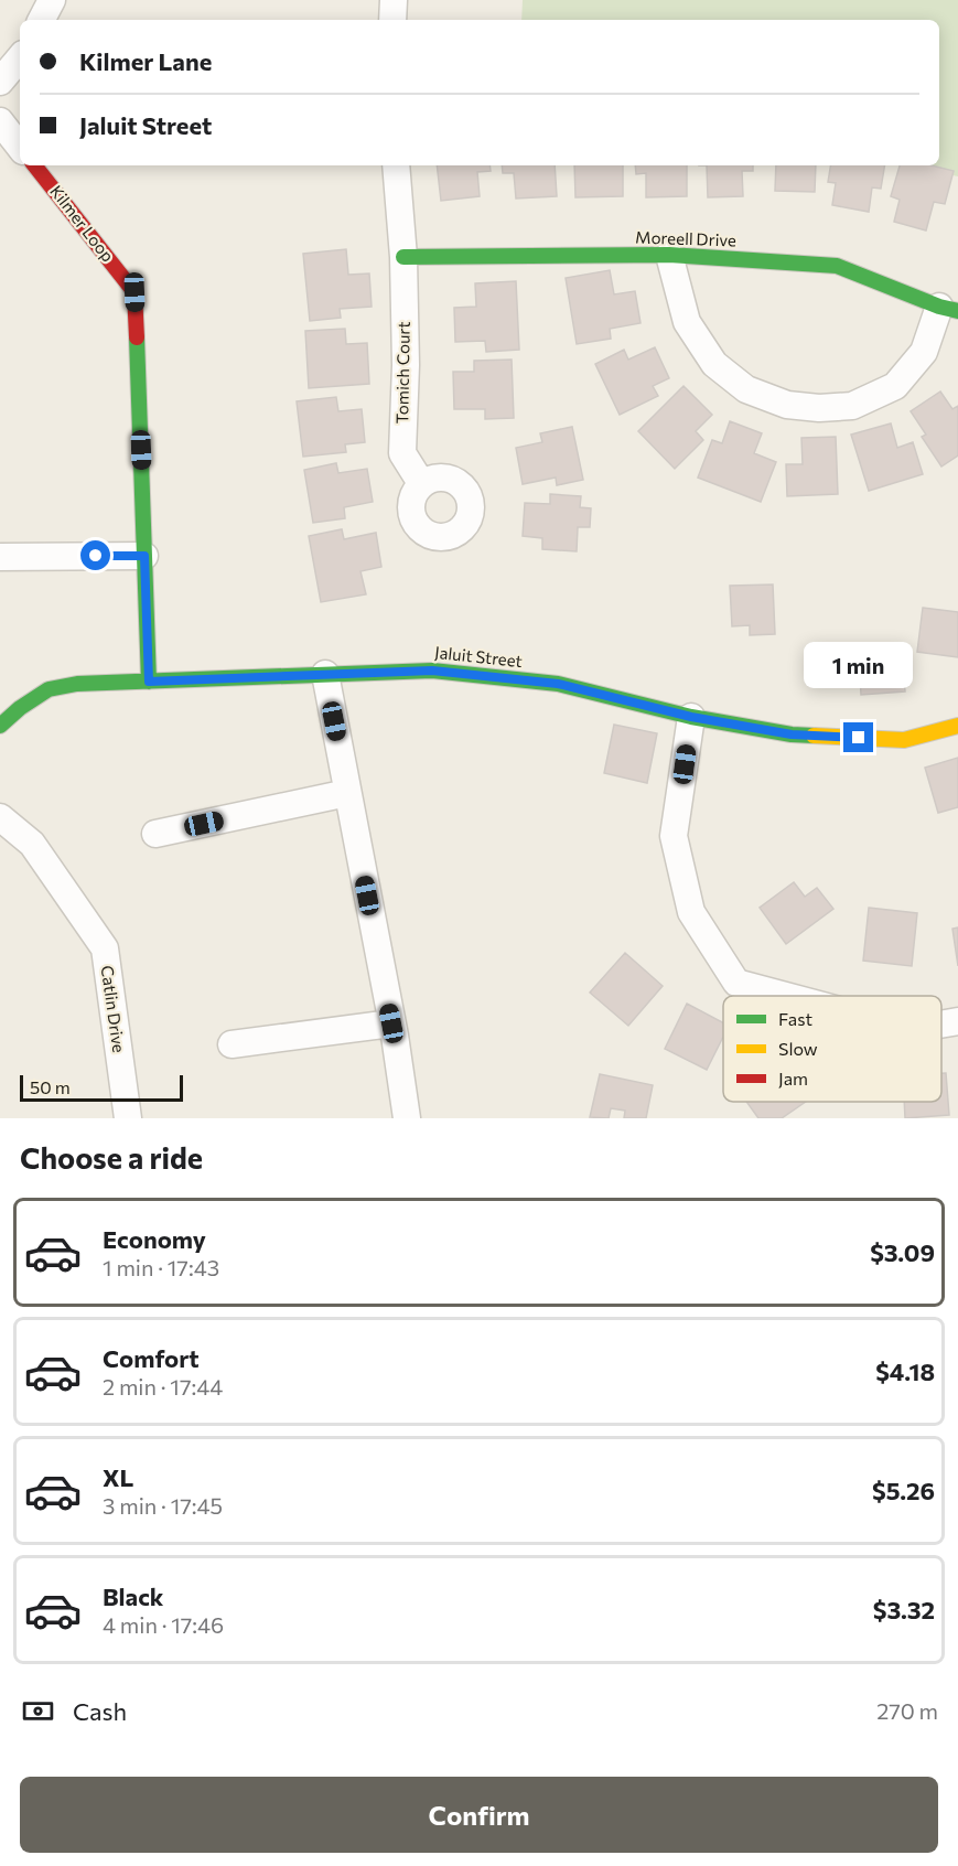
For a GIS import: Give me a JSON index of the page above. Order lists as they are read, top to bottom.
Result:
{
  "streets": {
    "street": [
      "Kilmer Loop",
      "Moreell Drive",
      "Tomich Court",
      "Jaluit Street",
      "Catlin Drive"
    ]
  },
  "crossings": [
    ["Kilmer Loop", "Jaluit Street"],
    ["Moreell Drive", "Tomich Court"]
  ],
  "legend": ["Fast", "Slow", "Jam"],
  "scale_bar": "50 m",
  "page": {
    "banner": ["Kilmer Lane", "Jaluit Street"],
    "bubble": "1 min",
    "scale": "50 m",
    "heading": "Choose a ride",
    "list": [
      {
        "name": "Economy",
        "note": "1 min · 17:43",
        "value": "$3.09"
      },
      {
        "name": "Comfort",
        "note": "2 min · 17:44",
        "value": "$4.18"
      },
      {
        "name": "XL",
        "note": "3 min · 17:45",
        "value": "$5.26"
      },
      {
        "name": "Black",
        "note": "4 min · 17:46",
        "value": "$3.32"
      }
    ],
    "pay": ["Cash", "270 m"],
    "buttons": "Confirm"
  }
}
